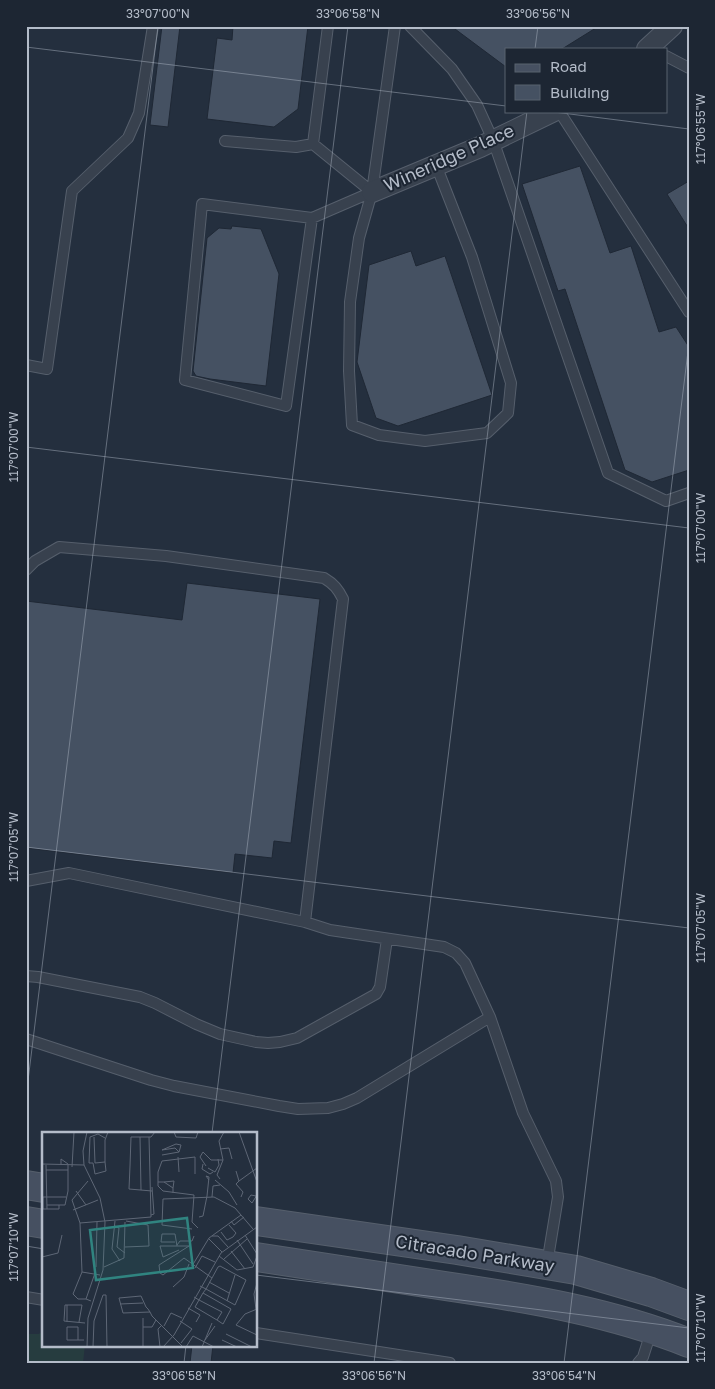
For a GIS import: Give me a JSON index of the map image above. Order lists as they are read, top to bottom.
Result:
{
  "streets": {
    "main road": ["Citracado Parkway"],
    "street": ["Wineridge Place"]
  },
  "legend": ["Road", "Building"],
  "coordinates": [
    "33°07'00\"N",
    "33°06'58\"N",
    "33°06'56\"N",
    "117°06'55\"W",
    "117°07'00\"W",
    "117°07'05\"W",
    "117°07'10\"W",
    "33°06'54\"N"
  ]
}
